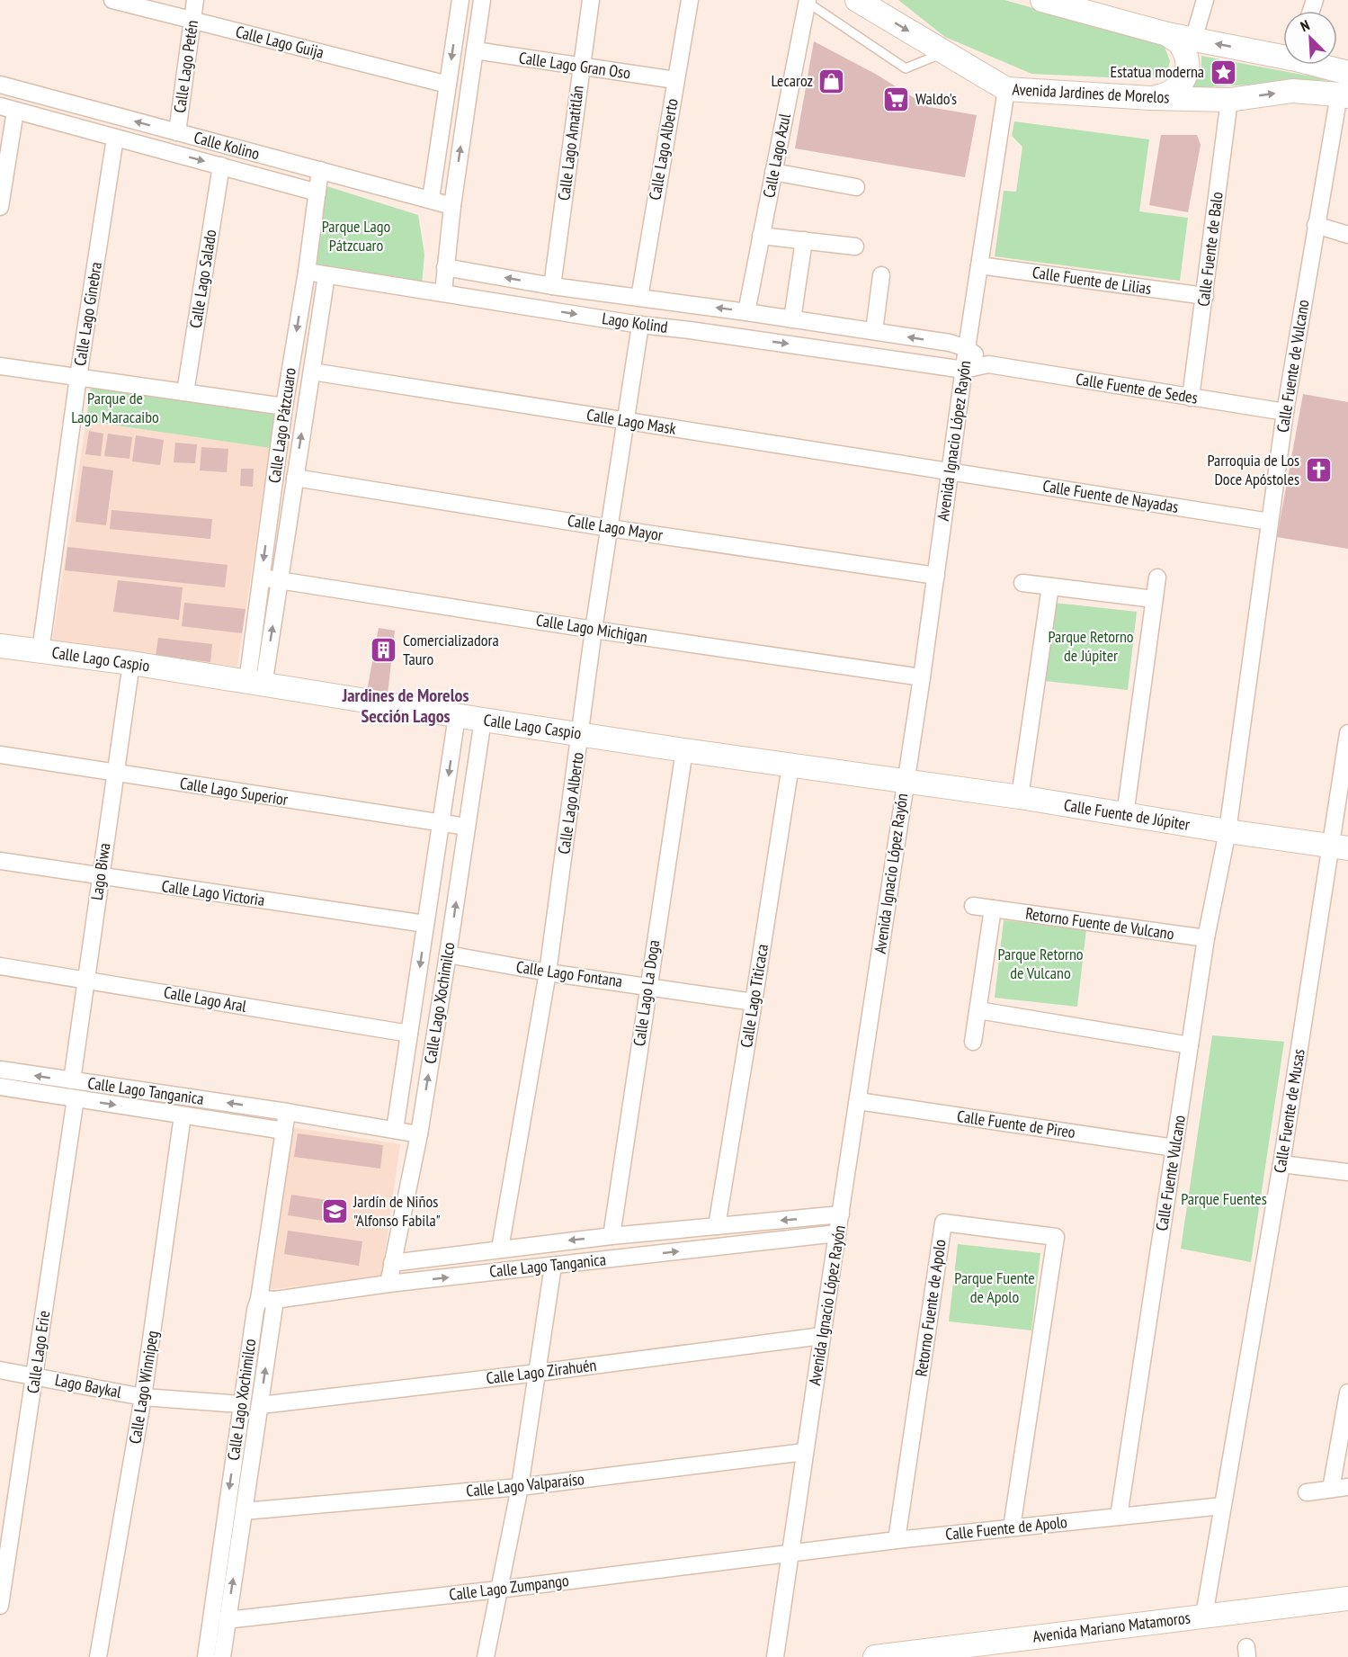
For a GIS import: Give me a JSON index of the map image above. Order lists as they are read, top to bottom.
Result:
{
  "streets": {
    "street": [
      "Calle Lago Guija",
      "Calle Lago Gran Oso",
      "Calle Lago Petén",
      "Avenida Jardines de Morelos",
      "Calle Lago Amatitlán",
      "Calle Kolino",
      "Calle Lago Alberto",
      "Calle Lago Azul",
      "Calle Fuente de Balo",
      "Calle Lago Salado",
      "Calle Fuente de Lilias",
      "Calle Lago Ginebra",
      "Lago Kolind",
      "Calle Fuente de Vulcano",
      "Calle Fuente de Sedes",
      "Calle Lago Mask",
      "Calle Lago Pátzcuaro",
      "Avenida Ignacio López Rayón",
      "Calle Fuente de Nayadas",
      "Calle Lago Mayor",
      "Calle Lago Michigan",
      "Calle Lago Caspio",
      "Calle Lago Superior",
      "Calle Fuente de Júpiter",
      "Lago Biwa",
      "Calle Lago Victoria",
      "Retorno Fuente de Vulcano",
      "Calle Lago Fontana",
      "Calle Lago La Doga",
      "Calle Lago Titicaca",
      "Calle Lago Aral",
      "Calle Lago Xochimilco",
      "Calle Lago Tanganica",
      "Calle Fuente de Musas",
      "Calle Fuente de Pireo",
      "Calle Fuente Vulcano",
      "Retorno Fuente de Apolo",
      "Calle Lago Erie",
      "Calle Lago Zirahuén",
      "Lago Baykal",
      "Calle Lago Winnipeg",
      "Calle Lago Valparaíso",
      "Calle Fuente de Apolo",
      "Calle Lago Zumpango",
      "Avenida Mariano Matamoros"
    ]
  },
  "crossings": [
    ["Calle Lago Guija", "Calle Lago Petén"],
    ["Calle Lago Gran Oso", "Calle Lago Amatitlán"],
    ["Calle Lago Gran Oso", "Calle Lago Alberto"],
    ["Calle Lago Petén", "Calle Kolino"],
    ["Avenida Jardines de Morelos", "Calle Fuente de Balo"],
    ["Avenida Jardines de Morelos", "Calle Fuente de Vulcano"],
    ["Avenida Jardines de Morelos", "Avenida Ignacio López Rayón"],
    ["Calle Lago Amatitlán", "Lago Kolind"],
    ["Calle Kolino", "Calle Lago Salado"],
    ["Calle Kolino", "Calle Lago Ginebra"],
    ["Calle Kolino", "Calle Lago Pátzcuaro"],
    ["Calle Lago Alberto", "Lago Kolind"],
    ["Calle Lago Alberto", "Calle Lago Mask"],
    ["Calle Lago Alberto", "Calle Lago Mayor"],
    ["Calle Lago Alberto", "Calle Lago Michigan"],
    ["Calle Lago Alberto", "Calle Lago Caspio"],
    ["Calle Lago Alberto", "Calle Lago Fontana"],
    ["Calle Lago Alberto", "Calle Lago Tanganica"],
    ["Calle Lago Azul", "Lago Kolind"],
    ["Calle Fuente de Balo", "Calle Fuente de Lilias"],
    ["Calle Fuente de Balo", "Calle Fuente de Sedes"],
    ["Calle Fuente de Lilias", "Avenida Ignacio López Rayón"],
    ["Calle Lago Ginebra", "Calle Lago Caspio"],
    ["Lago Kolind", "Calle Fuente de Sedes"],
    ["Lago Kolind", "Calle Lago Pátzcuaro"],
    ["Lago Kolind", "Avenida Ignacio López Rayón"],
    ["Calle Fuente de Vulcano", "Calle Fuente de Sedes"],
    ["Calle Fuente de Vulcano", "Calle Fuente de Nayadas"],
    ["Calle Fuente de Vulcano", "Calle Fuente de Júpiter"],
    ["Calle Fuente de Vulcano", "Calle Fuente Vulcano"],
    ["Calle Fuente de Sedes", "Avenida Ignacio López Rayón"],
    ["Calle Lago Mask", "Calle Lago Pátzcuaro"],
    ["Calle Lago Mask", "Avenida Ignacio López Rayón"],
    ["Calle Lago Mask", "Calle Fuente de Nayadas"],
    ["Calle Lago Pátzcuaro", "Calle Lago Mayor"],
    ["Calle Lago Pátzcuaro", "Calle Lago Michigan"],
    ["Calle Lago Pátzcuaro", "Calle Lago Caspio"],
    ["Avenida Ignacio López Rayón", "Calle Fuente de Nayadas"],
    ["Avenida Ignacio López Rayón", "Calle Lago Mayor"],
    ["Avenida Ignacio López Rayón", "Calle Lago Michigan"],
    ["Avenida Ignacio López Rayón", "Calle Lago Caspio"],
    ["Avenida Ignacio López Rayón", "Calle Fuente de Júpiter"],
    ["Avenida Ignacio López Rayón", "Calle Lago Tanganica"],
    ["Avenida Ignacio López Rayón", "Calle Fuente de Pireo"],
    ["Avenida Ignacio López Rayón", "Calle Lago Zirahuén"],
    ["Avenida Ignacio López Rayón", "Calle Lago Valparaíso"],
    ["Avenida Ignacio López Rayón", "Calle Fuente de Apolo"],
    ["Avenida Ignacio López Rayón", "Calle Lago Zumpango"],
    ["Calle Lago Caspio", "Calle Fuente de Júpiter"],
    ["Calle Lago Caspio", "Lago Biwa"],
    ["Calle Lago Caspio", "Calle Lago La Doga"],
    ["Calle Lago Caspio", "Calle Lago Titicaca"],
    ["Calle Lago Caspio", "Calle Lago Xochimilco"],
    ["Calle Lago Superior", "Lago Biwa"],
    ["Calle Lago Superior", "Calle Lago Xochimilco"],
    ["Calle Fuente de Júpiter", "Calle Fuente de Musas"],
    ["Calle Fuente de Júpiter", "Calle Fuente Vulcano"],
    ["Lago Biwa", "Calle Lago Victoria"],
    ["Lago Biwa", "Calle Lago Aral"],
    ["Lago Biwa", "Calle Lago Tanganica"],
    ["Calle Lago Victoria", "Calle Lago Xochimilco"],
    ["Retorno Fuente de Vulcano", "Calle Fuente Vulcano"],
    ["Calle Lago Fontana", "Calle Lago La Doga"],
    ["Calle Lago Fontana", "Calle Lago Titicaca"],
    ["Calle Lago Fontana", "Calle Lago Xochimilco"],
    ["Calle Lago La Doga", "Calle Lago Tanganica"],
    ["Calle Lago Titicaca", "Calle Lago Tanganica"],
    ["Calle Lago Aral", "Calle Lago Xochimilco"],
    ["Calle Lago Xochimilco", "Calle Lago Tanganica"],
    ["Calle Lago Xochimilco", "Calle Lago Zirahuén"],
    ["Calle Lago Xochimilco", "Lago Baykal"],
    ["Calle Lago Xochimilco", "Calle Lago Valparaíso"],
    ["Calle Lago Xochimilco", "Calle Lago Zumpango"],
    ["Calle Lago Tanganica", "Calle Lago Erie"],
    ["Calle Lago Tanganica", "Calle Lago Winnipeg"],
    ["Calle Fuente de Musas", "Calle Fuente de Apolo"],
    ["Calle Fuente de Musas", "Avenida Mariano Matamoros"],
    ["Calle Fuente de Pireo", "Calle Fuente Vulcano"],
    ["Calle Fuente Vulcano", "Calle Fuente de Apolo"],
    ["Retorno Fuente de Apolo", "Calle Fuente de Apolo"],
    ["Calle Lago Erie", "Lago Baykal"],
    ["Lago Baykal", "Calle Lago Winnipeg"],
    ["Calle Fuente de Apolo", "Calle Lago Zumpango"]
  ],
  "districts": ["Jardines de Morelos Sección Lagos"],
  "parks": [
    "Parque Lago Pátzcuaro",
    "Parque de Lago Maracaibo",
    "Parque Retorno de Júpiter",
    "Parque Retorno de Vulcano",
    "Parque Fuentes",
    "Parque Fuente de Apolo"
  ],
  "places": {
    "place": ["Estatua moderna"],
    "shop": ["Lecaroz"],
    "supermarket": ["Waldo's"],
    "church": ["Parroquia de Los Doce Apóstoles"],
    "building": ["Comercializadora Tauro"],
    "school or university": ["Jardín de Niños \"Alfonso Fabila\""]
  },
  "north": "top left"
}
